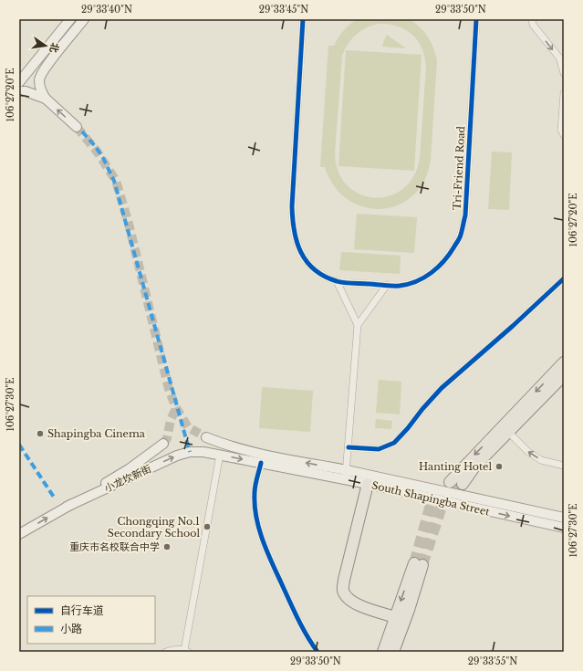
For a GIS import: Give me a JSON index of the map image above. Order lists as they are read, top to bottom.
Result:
{
  "streets": {
    "main road": ["小龙坎新街", "South Shapingba Street"],
    "street": ["Tri-Friend Road"]
  },
  "crossings": [
    ["小龙坎新街", "South Shapingba Street"]
  ],
  "places": [
    "Shapingba Cinema",
    "Hanting Hotel",
    "Chongqing No.1 Secondary School",
    "重庆市名校联合中学"
  ],
  "legend": ["自行车道", "小路"],
  "north": "right",
  "coordinates": [
    "29°33'40\"N",
    "29°33'45\"N",
    "29°33'50\"N",
    "106°27'20\"E",
    "106°27'30\"E",
    "29°33'55\"N"
  ]
}
